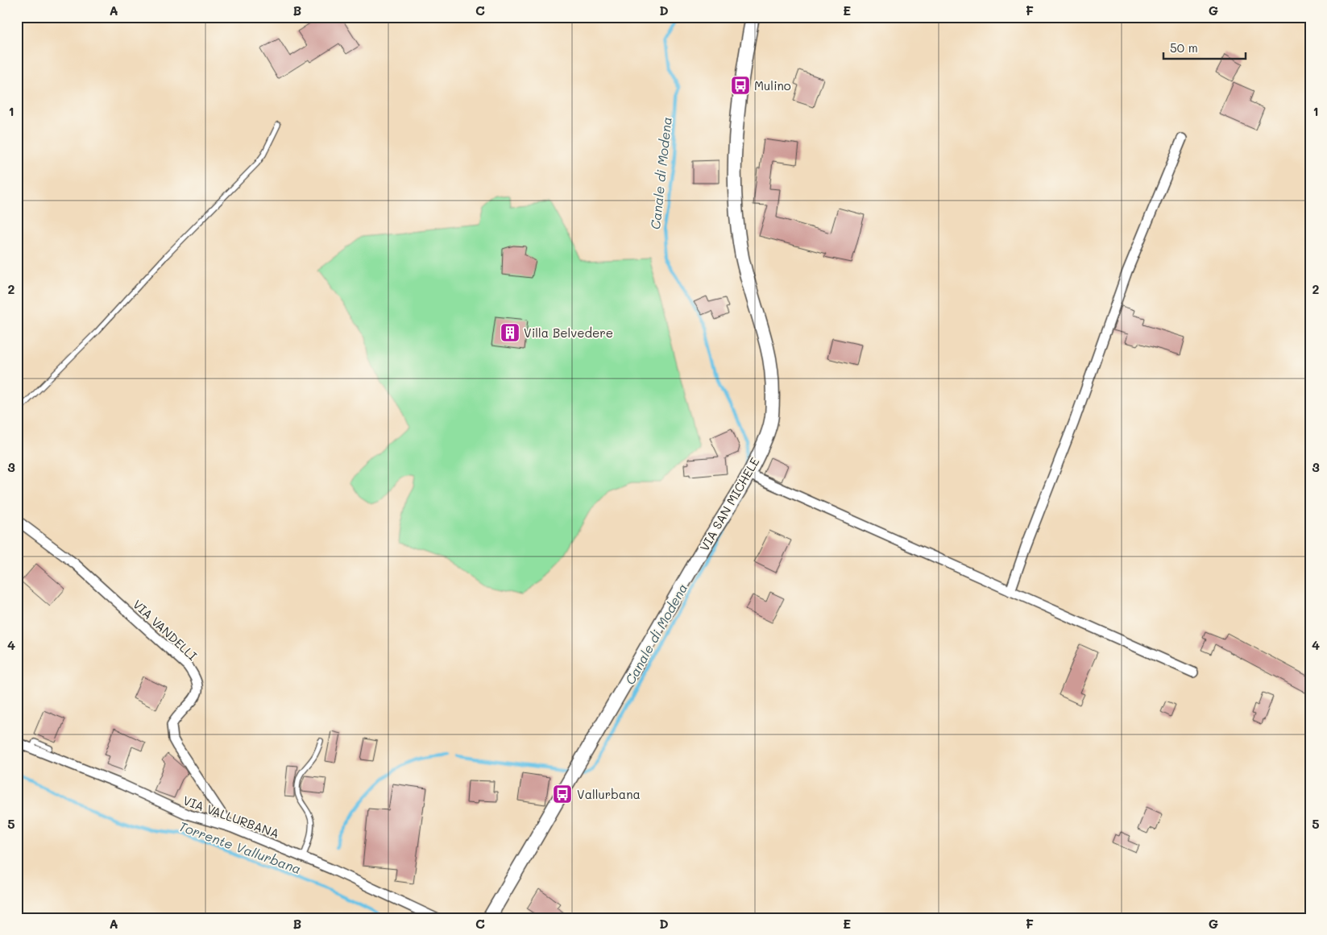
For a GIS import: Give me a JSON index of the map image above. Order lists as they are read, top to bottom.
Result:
{
  "streets": {
    "main road": ["VIA SAN MICHELE"],
    "street": ["VIA VANDELLI", "VIA VALLURBANA"]
  },
  "crossings": [
    ["VIA VANDELLI", "VIA VALLURBANA"]
  ],
  "water": ["Canale di Modena", "Torrente Vallurbana"],
  "places": {
    "bus stop": ["Mulino", "Vallurbana"],
    "building": ["Villa Belvedere"]
  },
  "scale_bar": "50 m",
  "grid": {
    "columns": [
      "A",
      "B",
      "C",
      "D",
      "E",
      "F",
      "G"
    ],
    "rows": [
      "1",
      "2",
      "3",
      "4",
      "5"
    ]
  }
}
